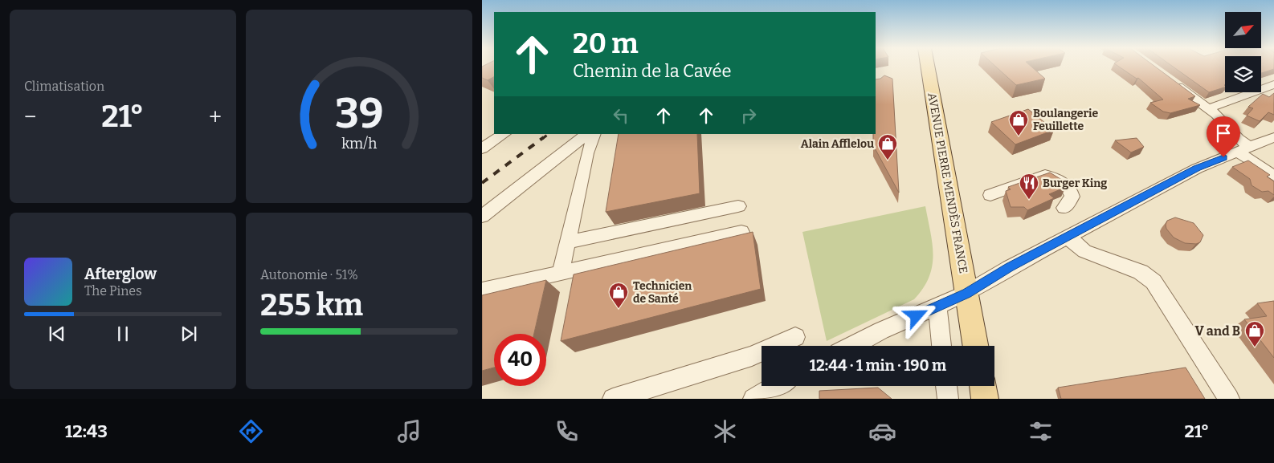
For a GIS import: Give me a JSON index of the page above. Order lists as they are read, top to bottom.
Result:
{
  "streets": {
    "main road": ["AVENUE PIERRE MENDÈS FRANCE"]
  },
  "places": {
    "shop": [
      "Boulangerie Feuillette",
      "Alain Afflelou",
      "Technicien de Santé",
      "V and B"
    ],
    "restaurant": ["Burger King"]
  },
  "north": "top right",
  "page": {
    "tile": [
      "Climatisation",
      ["Autonomie · 51%", "255 km"]
    ],
    "turn": ["20 m", "Chemin de la Cavée"],
    "heat": ["−", "21°", "+"],
    "song": ["Afterglow", "The Pines"],
    "limit": "40",
    "trip": "12:44 · 1 min · 190 m",
    "tabs": ["12:43", "21°"],
    "gauge": ["39", "km/h"]
  }
}
